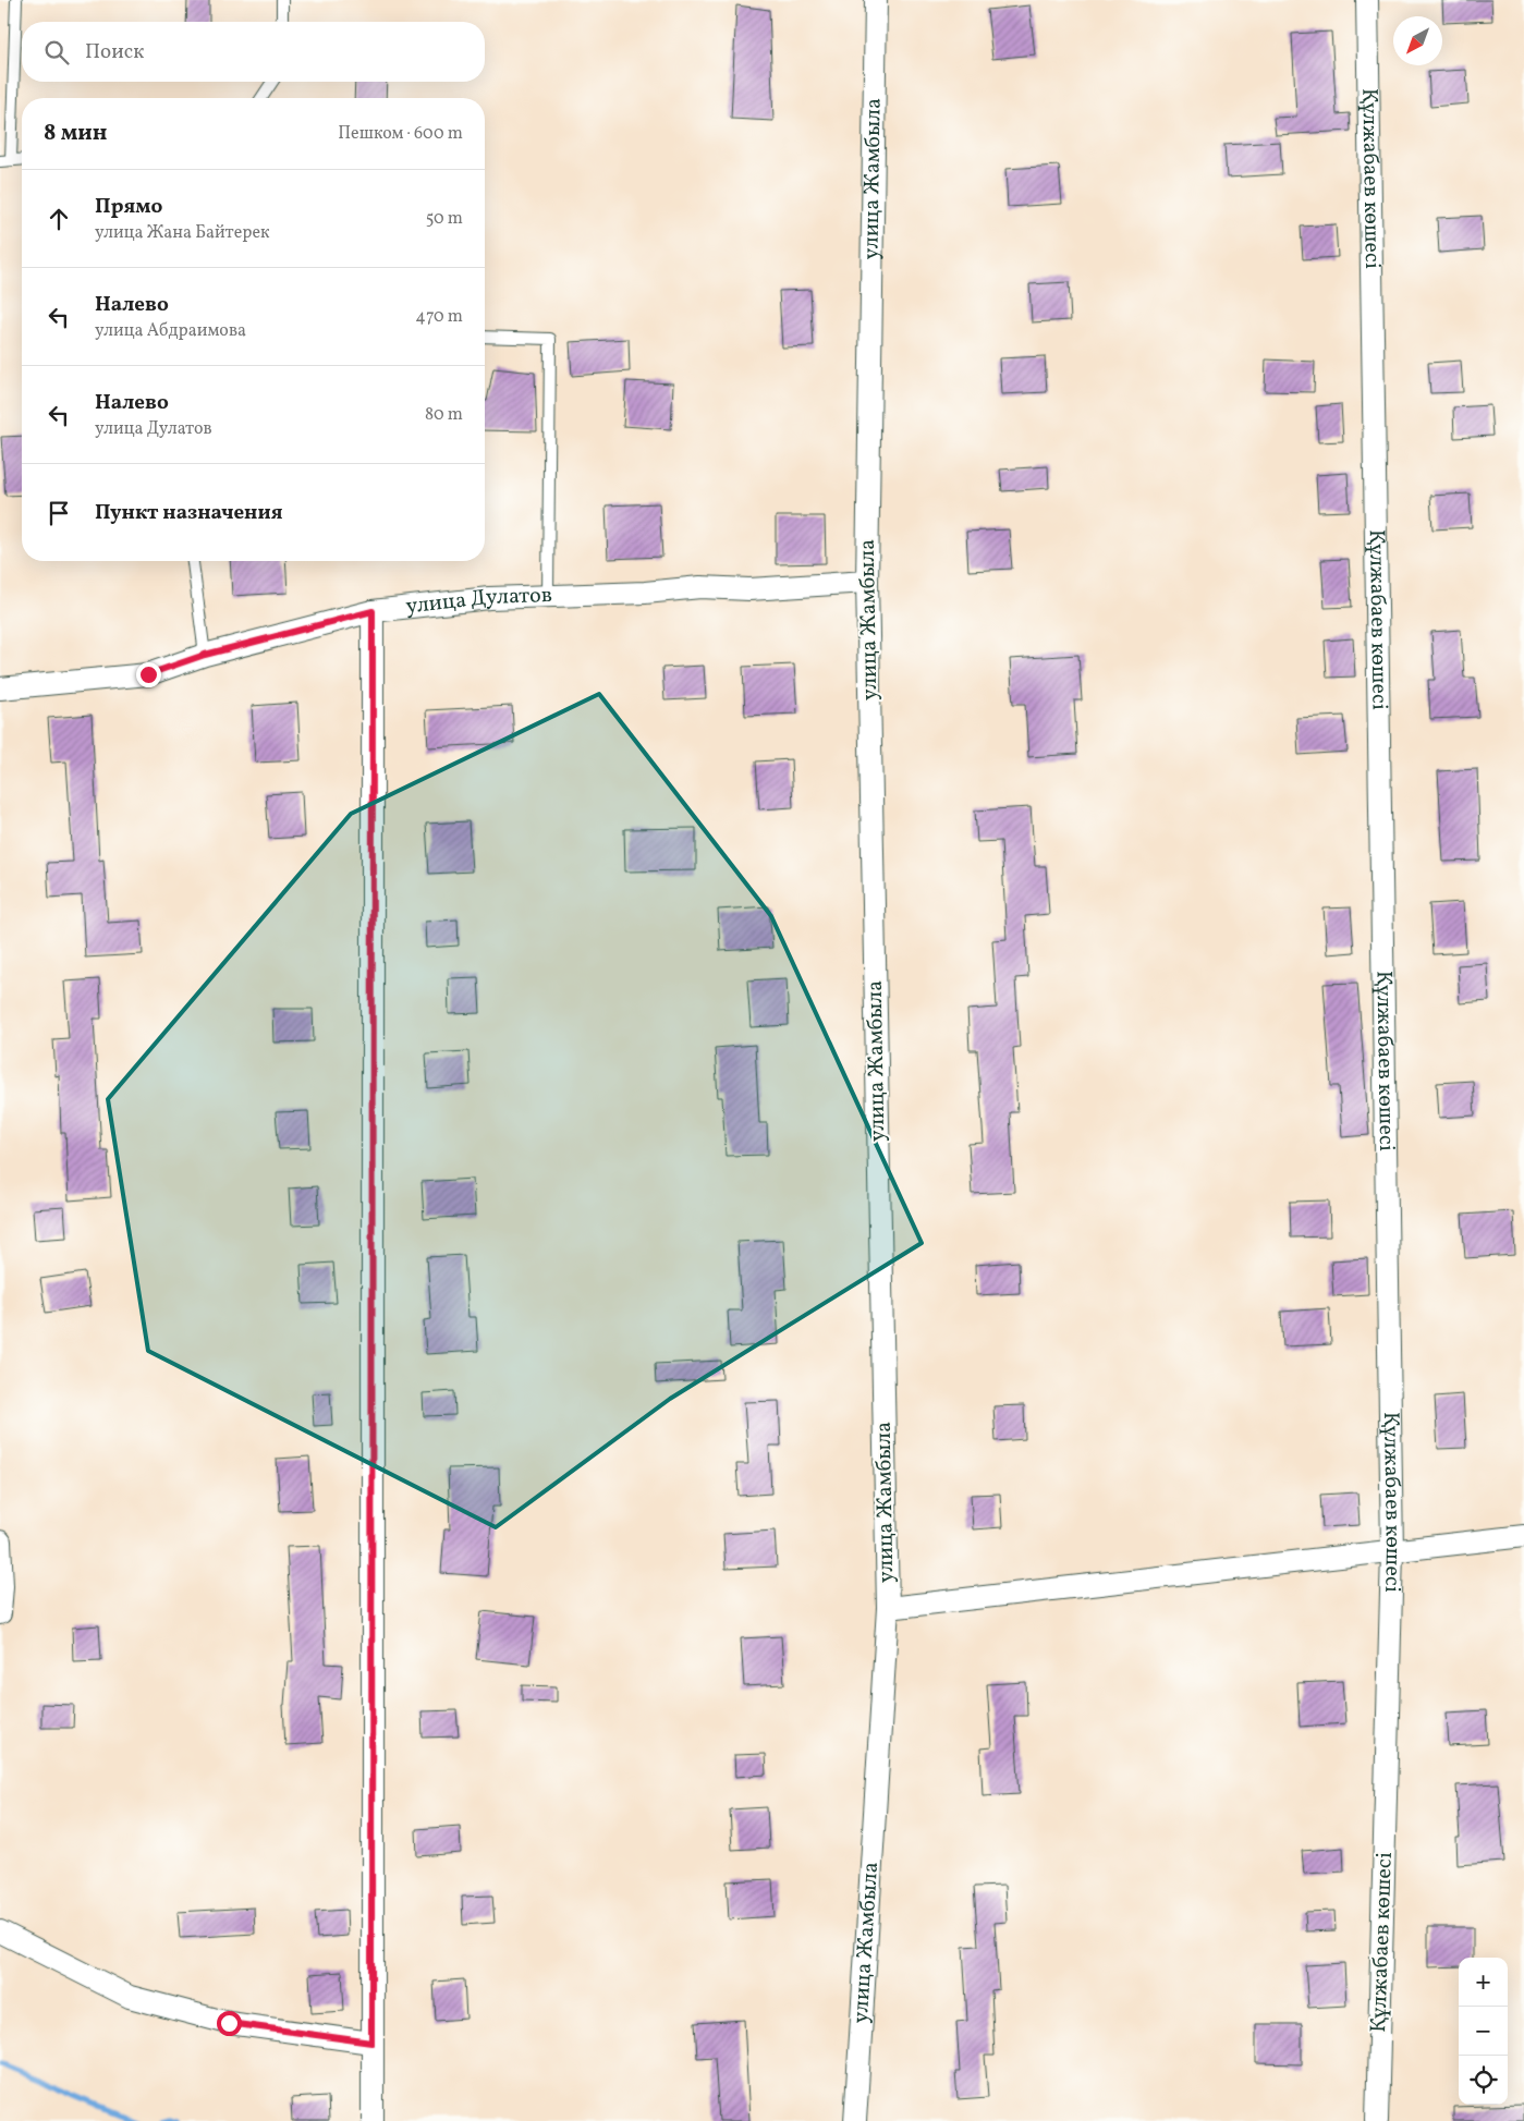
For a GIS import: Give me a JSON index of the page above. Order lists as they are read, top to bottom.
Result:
{
  "streets": {
    "street": ["улица Жамбыла", "Құлжабаев көшесі", "улица Дулатов"]
  },
  "crossings": [
    ["улица Жамбыла", "улица Дулатов"]
  ],
  "north": "bottom left",
  "page": {
    "search": "Поиск",
    "heading": ["8 мин", "Пешком · 600 m"],
    "list": [
      ["Прямо", "улица Жана Байтерек", "50 m"],
      ["Налево", "улица Абдраимова", "470 m"],
      ["Налево", "улица Дулатов", "80 m"],
      "Пункт назначения"
    ],
    "map_buttons": ["+", "−"]
  }
}
